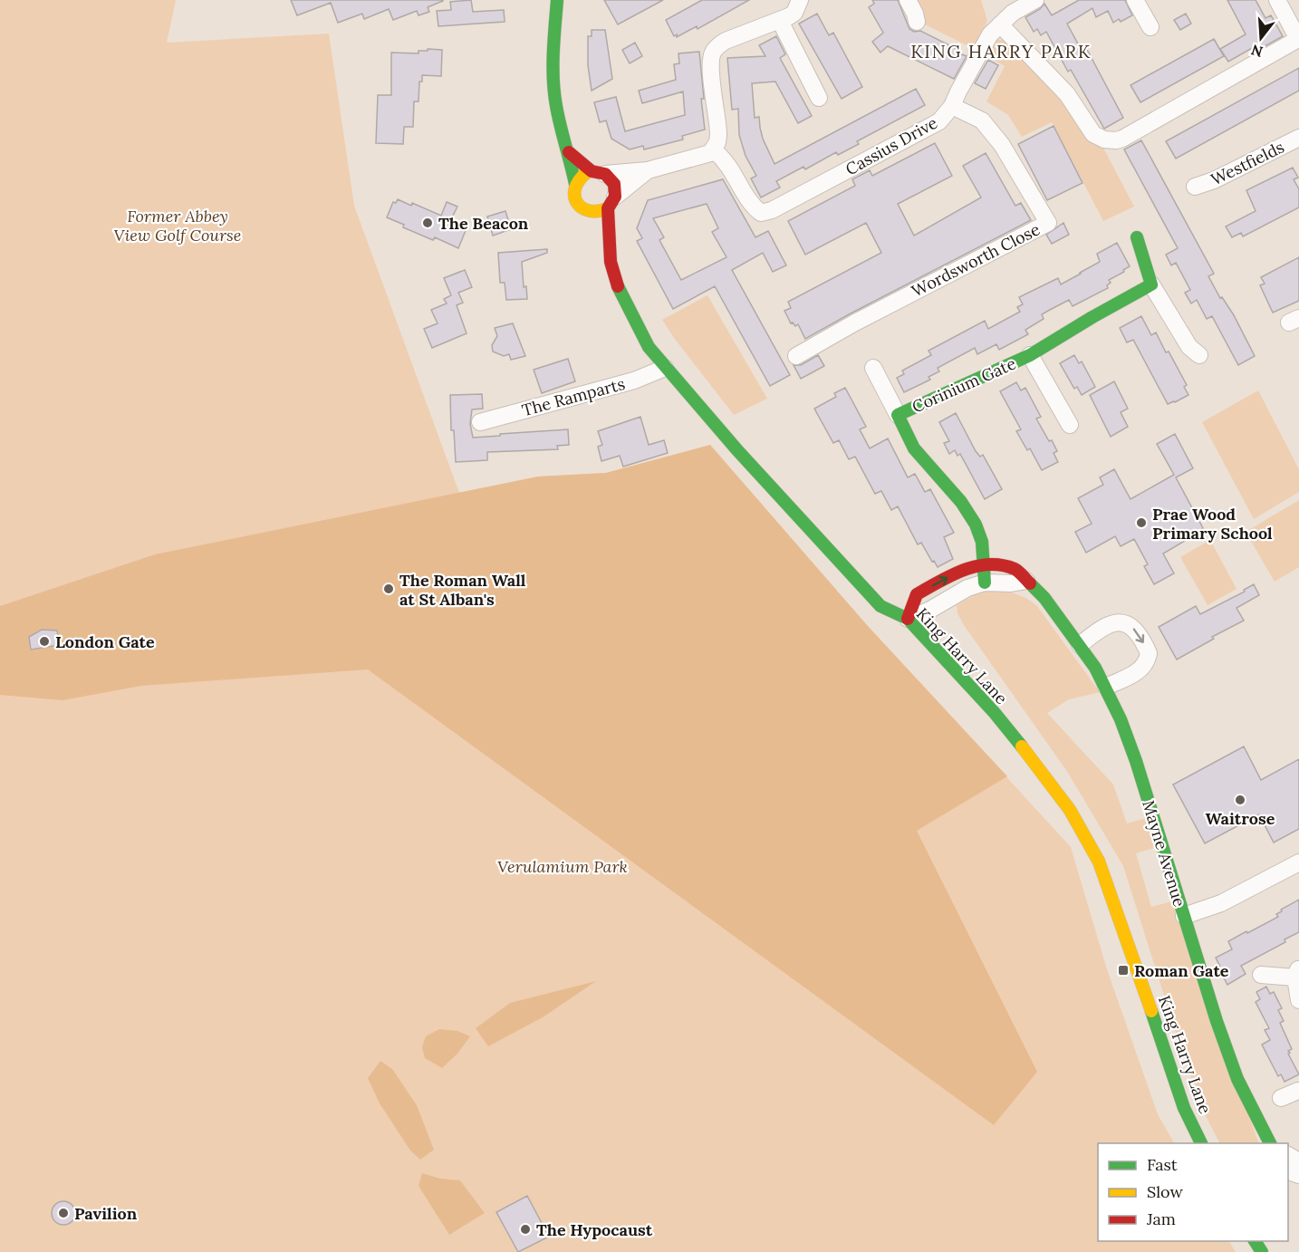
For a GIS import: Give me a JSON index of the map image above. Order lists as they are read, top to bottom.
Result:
{
  "streets": {
    "street": [
      "Cassius Drive",
      "Westfields",
      "Wordsworth Close",
      "Corinium Gate",
      "The Ramparts",
      "King Harry Lane",
      "Mayne Avenue"
    ]
  },
  "crossings": [
    ["Cassius Drive", "Wordsworth Close"],
    ["Corinium Gate", "Mayne Avenue"],
    ["The Ramparts", "King Harry Lane"],
    ["King Harry Lane", "Mayne Avenue"]
  ],
  "districts": ["KING HARRY PARK"],
  "parks": ["Former Abbey View Golf Course", "Verulamium Park"],
  "places": {
    "other": [
      "The Beacon",
      "Prae Wood Primary School",
      "The Roman Wall at St Alban's",
      "London Gate",
      "Waitrose",
      "Pavilion",
      "The Hypocaust"
    ],
    "transit": ["Roman Gate"]
  },
  "legend": ["Fast", "Slow", "Jam"],
  "north": "bottom"
}
